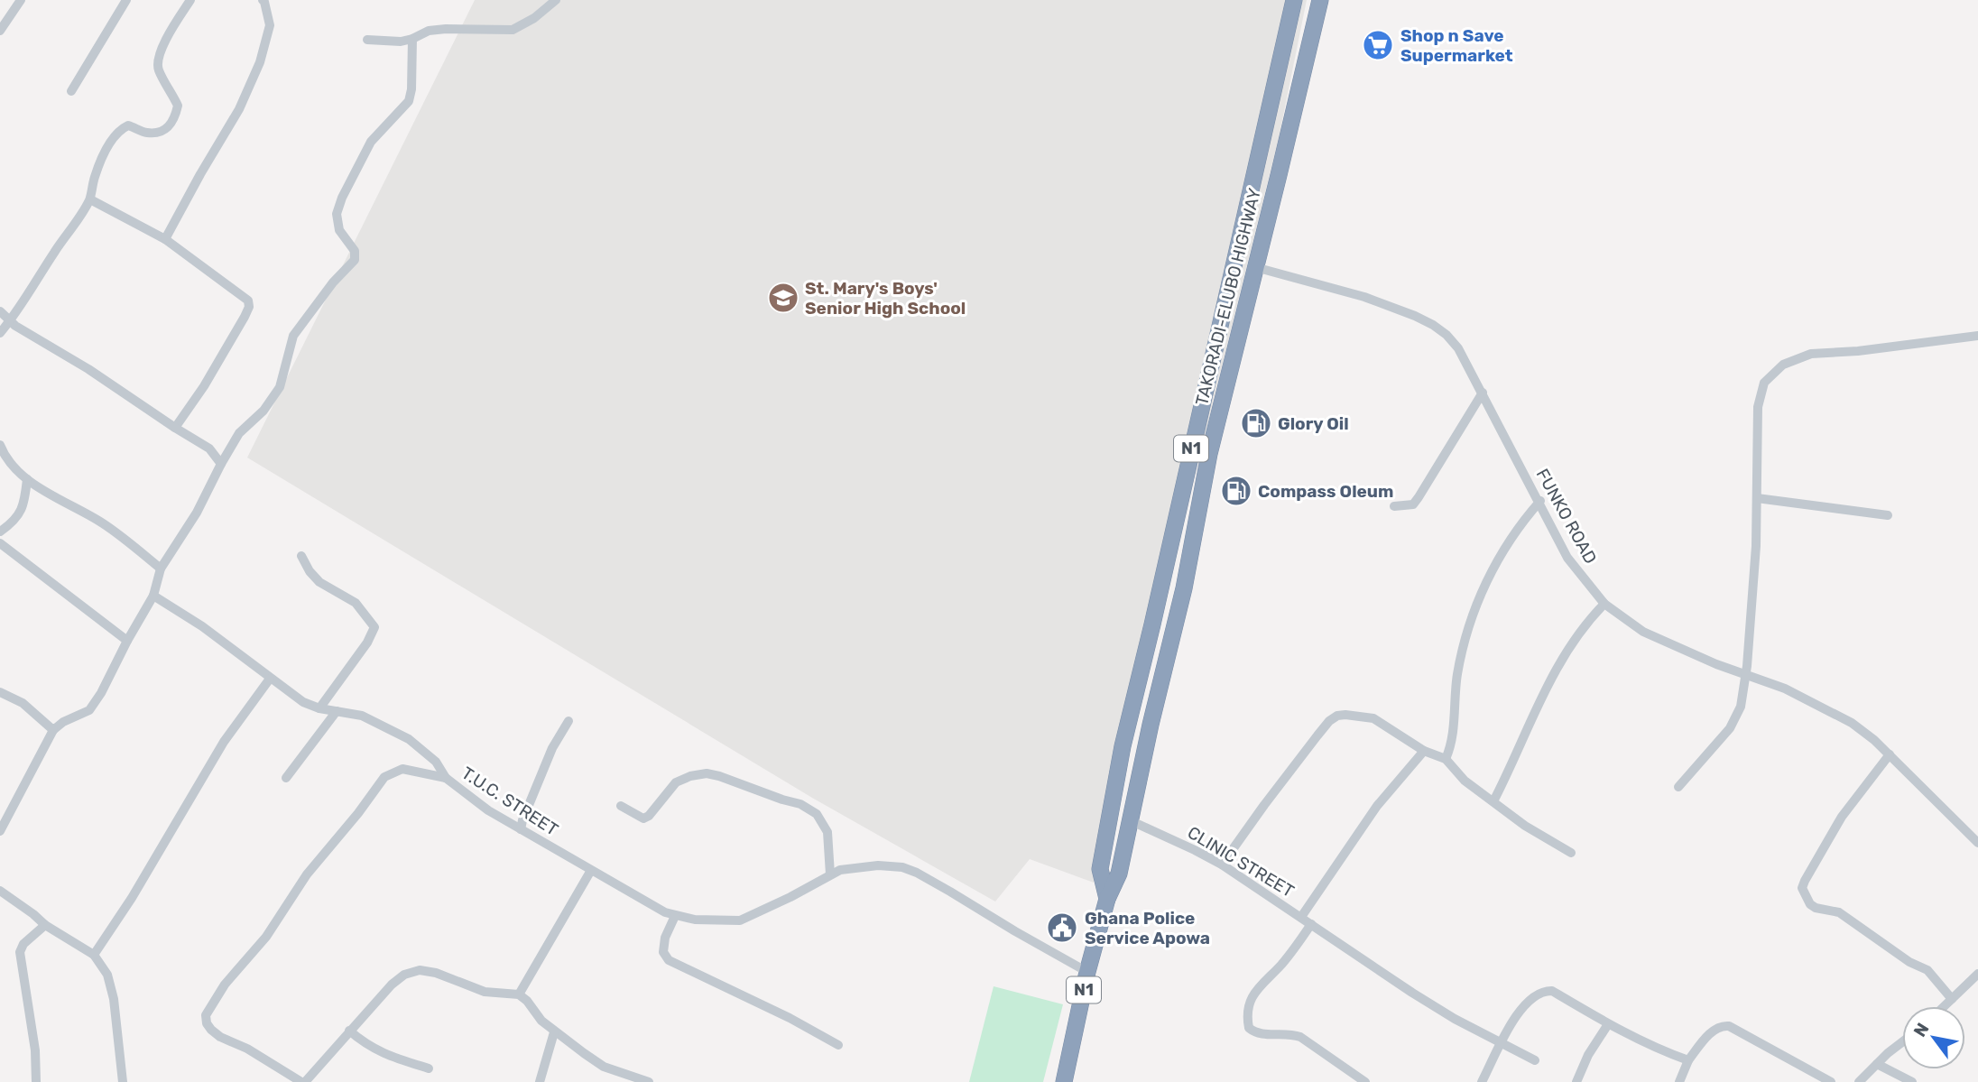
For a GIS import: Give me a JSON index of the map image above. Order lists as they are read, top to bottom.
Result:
{
  "streets": {
    "highway": ["TAKORADI-ELUBO HIGHWAY", "N1"],
    "street": ["FUNKO ROAD", "T.U.C. STREET", "CLINIC STREET"]
  },
  "crossings": [
    ["TAKORADI-ELUBO HIGHWAY", "FUNKO ROAD"],
    ["TAKORADI-ELUBO HIGHWAY", "T.U.C. STREET"],
    ["TAKORADI-ELUBO HIGHWAY", "CLINIC STREET"]
  ],
  "places": {
    "supermarket": ["Shop n Save Supermarket"],
    "school or university": ["St. Mary's Boys' Senior High School"],
    "fuel station": ["Glory Oil", "Compass Oleum"],
    "public building": ["Ghana Police Service Apowa"]
  },
  "north": "top left"
}
